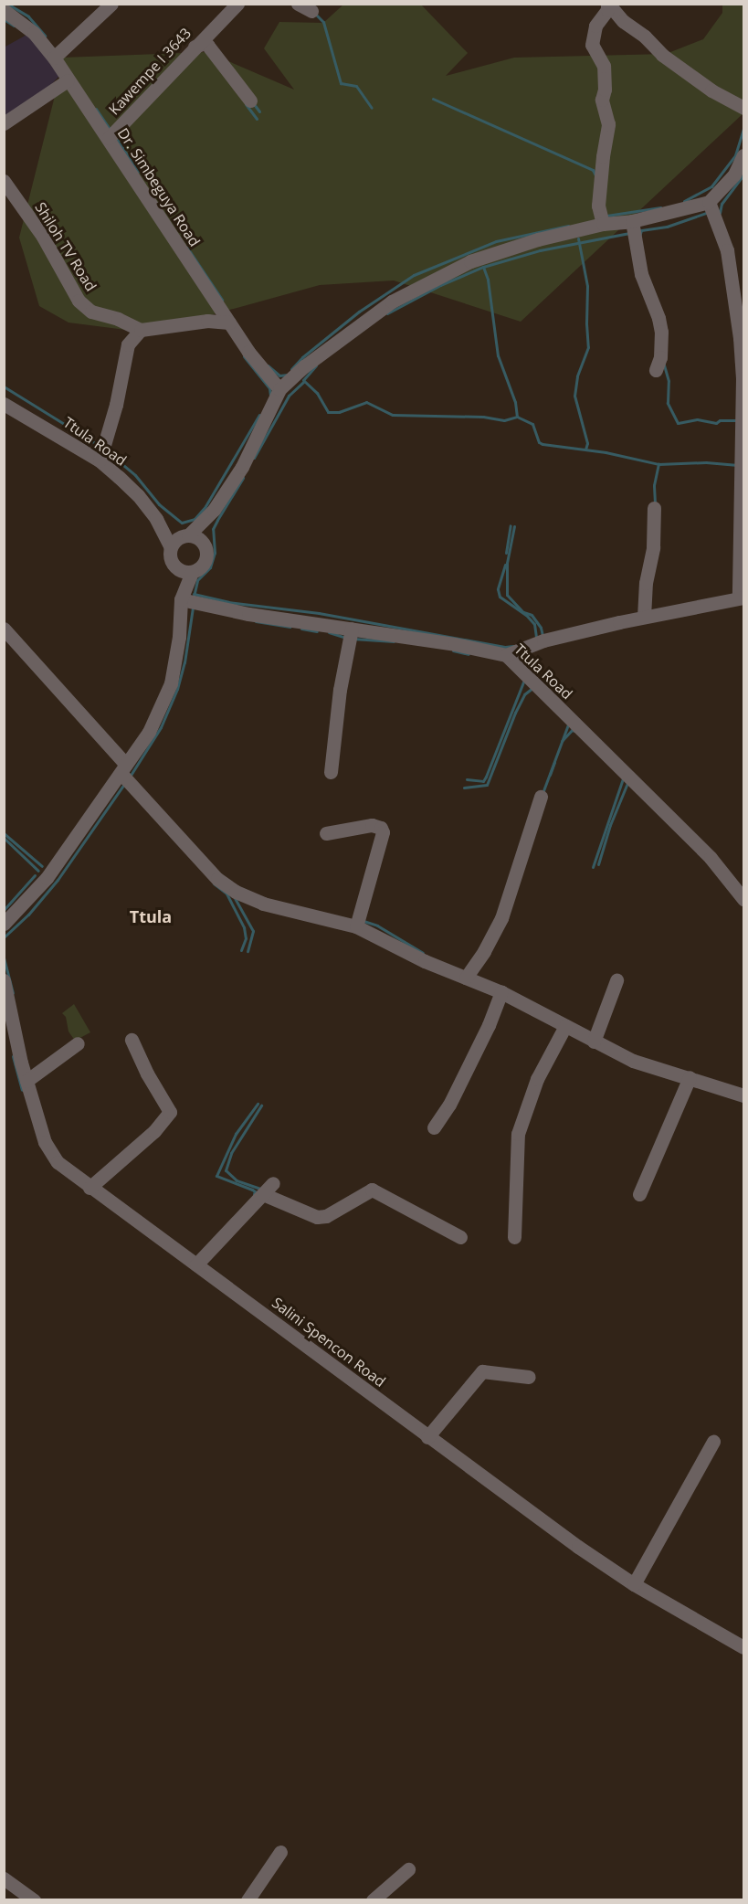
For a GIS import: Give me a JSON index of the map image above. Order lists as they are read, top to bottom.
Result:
{
  "streets": {
    "street": [
      "Kawempe I 3643",
      "Dr. Simbeguya Road",
      "Shiloh TV Road",
      "Ttula Road",
      "Salini Spencon Road"
    ]
  },
  "crossings": [
    ["Kawempe I 3643", "Dr. Simbeguya Road"],
    ["Dr. Simbeguya Road", "Shiloh TV Road"],
    ["Dr. Simbeguya Road", "Ttula Road"],
    ["Shiloh TV Road", "Ttula Road"]
  ],
  "districts": ["Ttula"]
}
